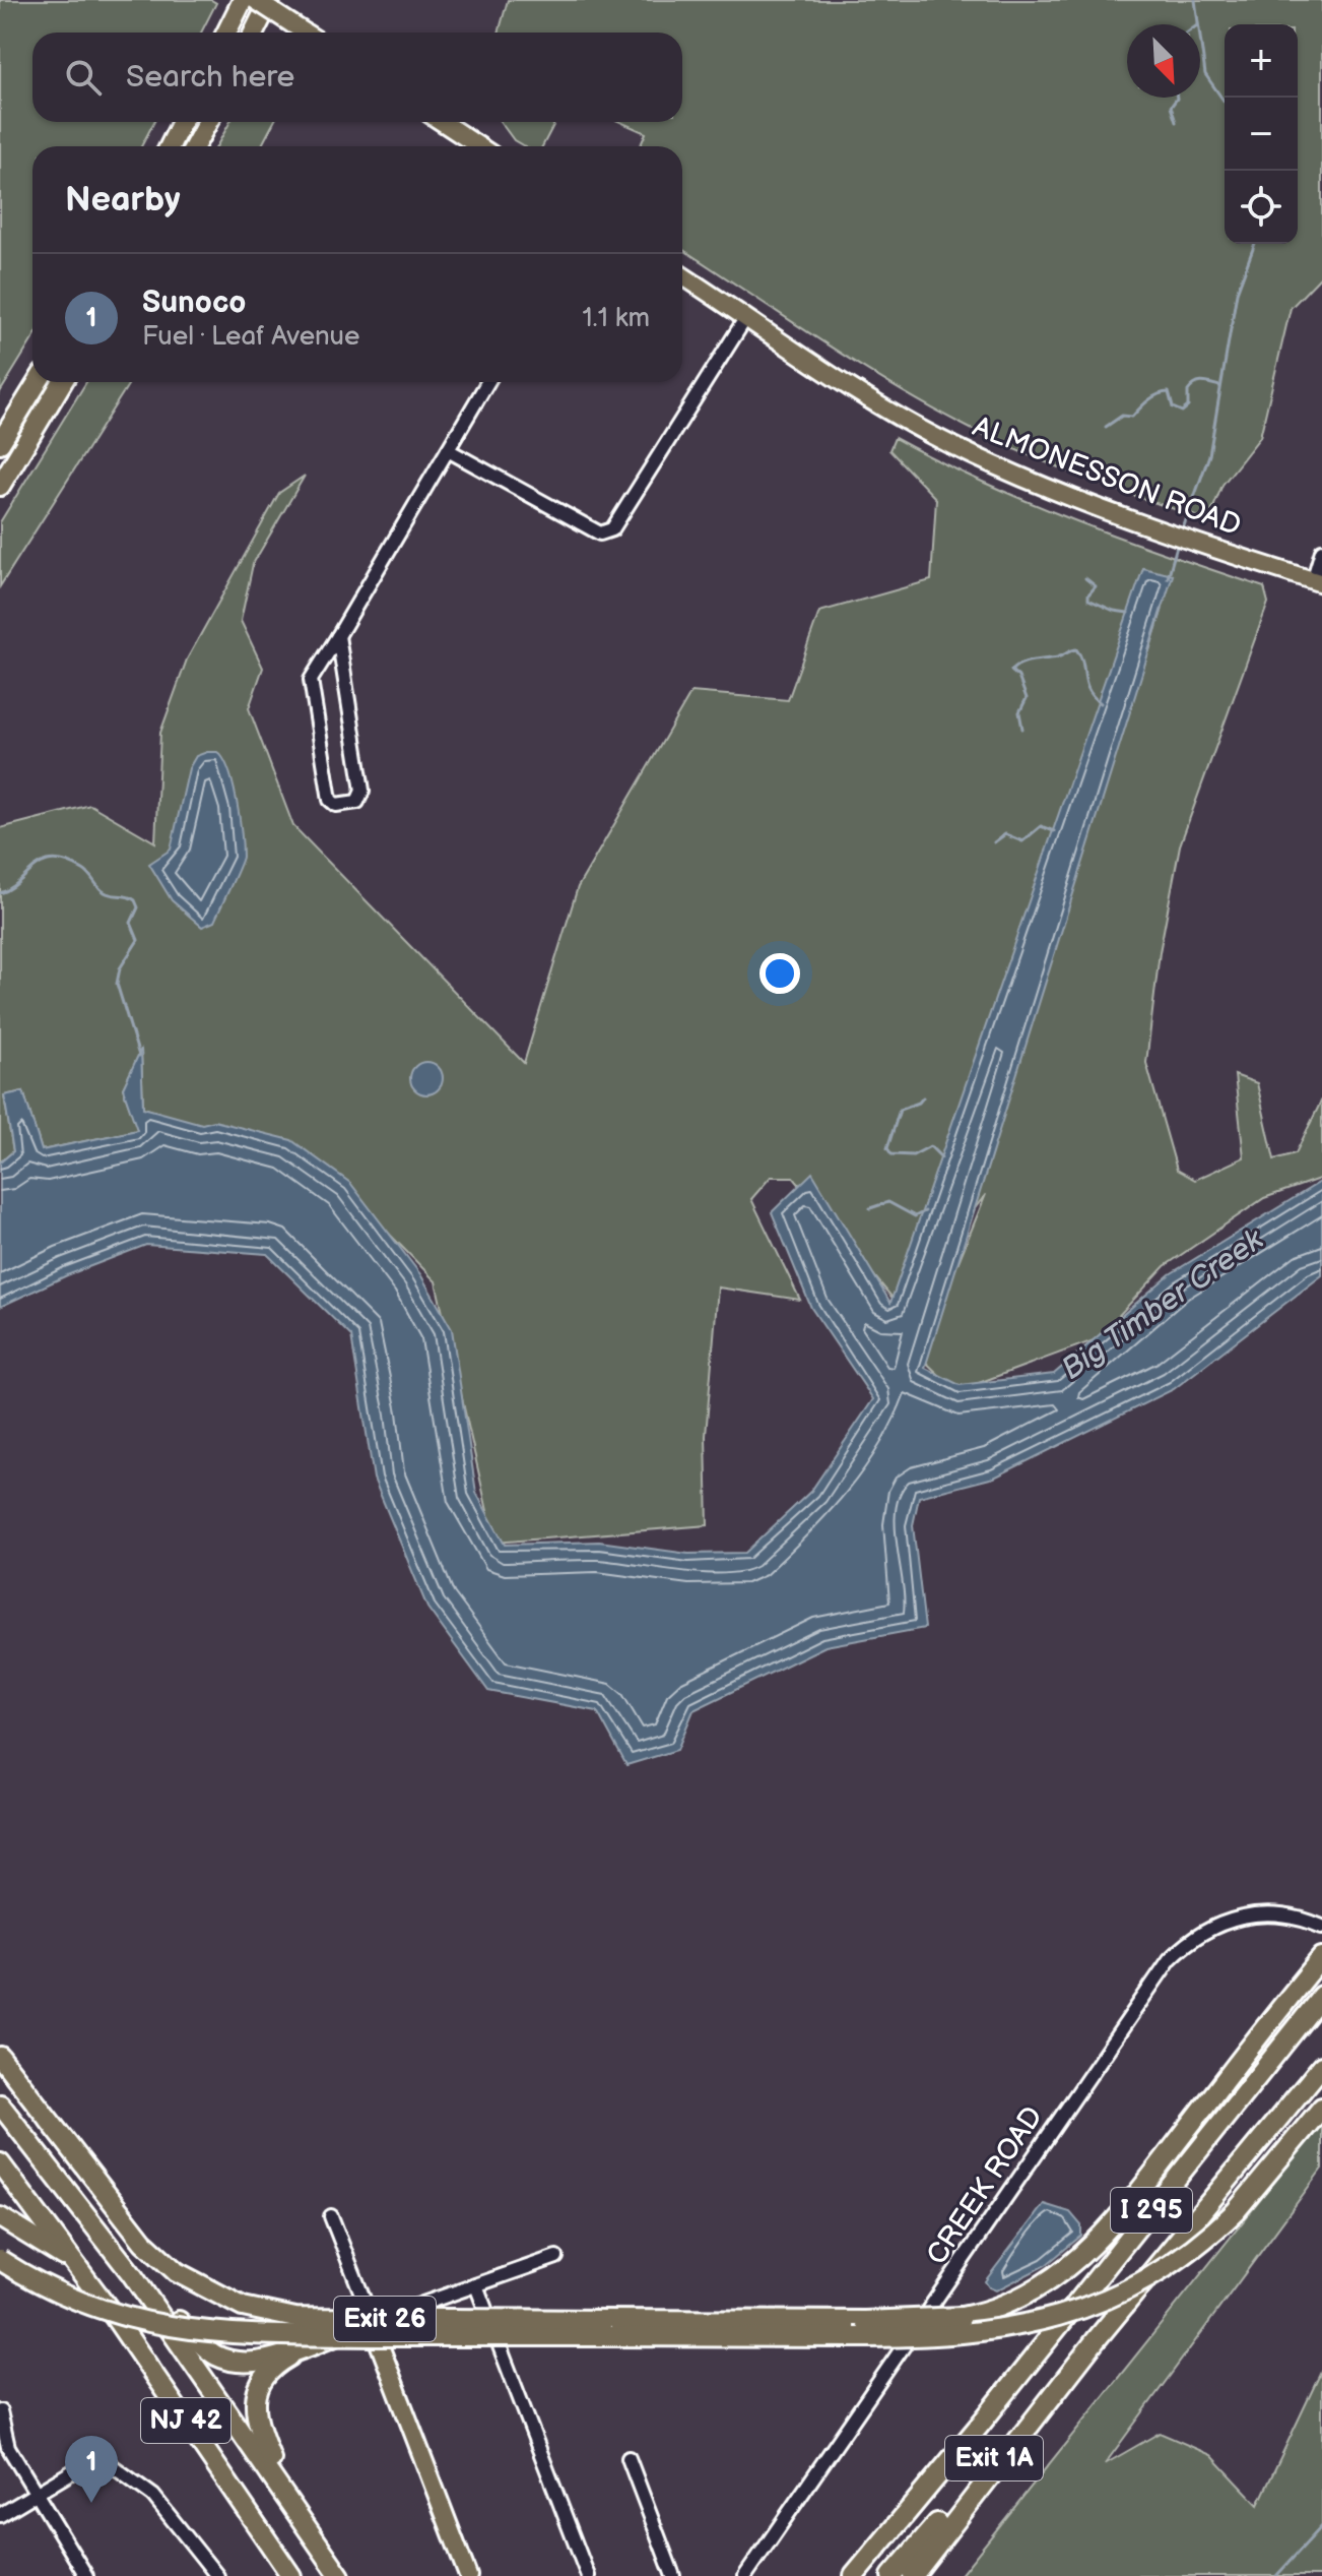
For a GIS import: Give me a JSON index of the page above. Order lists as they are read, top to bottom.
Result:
{
  "streets": {
    "highway": [
      "I 295",
      "Exit 26",
      "NJ 42",
      "Exit 1A"
    ],
    "main road": ["ALMONESSON ROAD"],
    "street": ["CREEK ROAD"]
  },
  "crossings": [
    ["I 295", "Exit 1A"]
  ],
  "water": ["Big Timber Creek"],
  "north": "bottom right",
  "page": {
    "map_buttons": ["+", "−"],
    "search": "Search here",
    "heading": "Nearby",
    "list": [
      {
        "mark": "1",
        "name": "Sunoco",
        "note": "Fuel · Leaf Avenue",
        "value": "1.1 km"
      }
    ],
    "pins": "1"
  }
}
